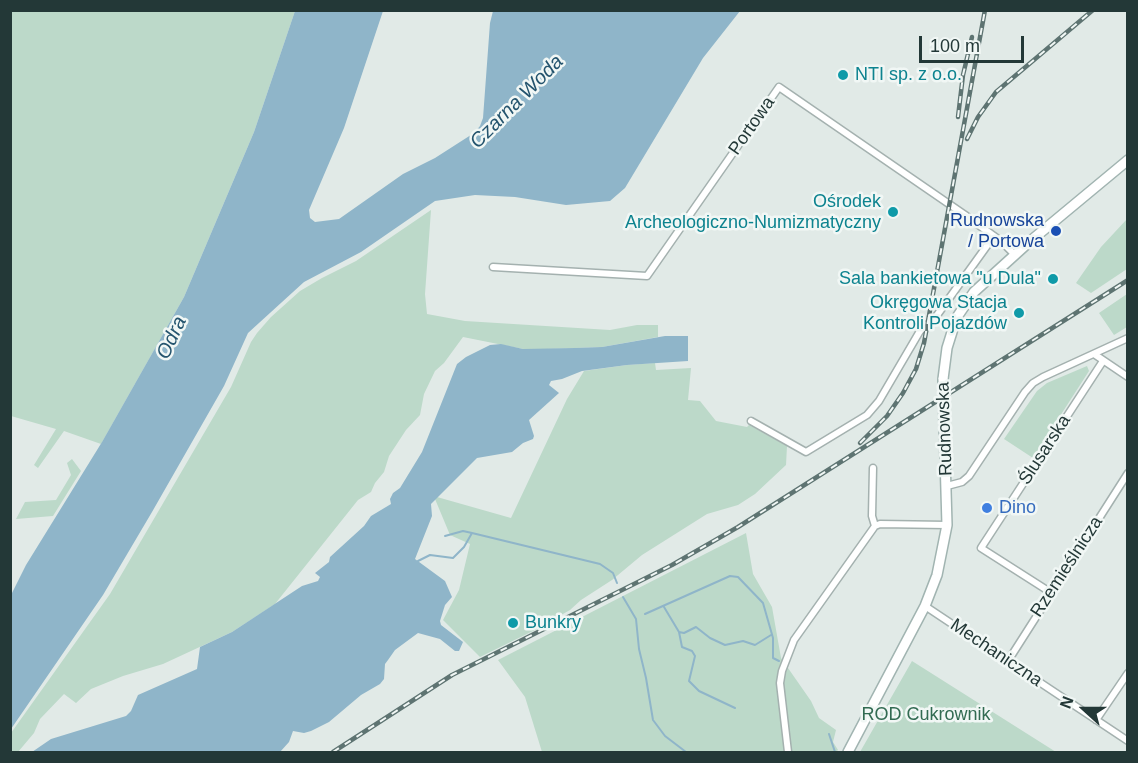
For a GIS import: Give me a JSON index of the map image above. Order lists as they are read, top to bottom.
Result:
{
  "streets": {
    "main road": ["Rudnowska"],
    "street": [
      "Portowa",
      "Ślusarska",
      "Rzemieślnicza",
      "Mechaniczna"
    ]
  },
  "crossings": [
    ["Portowa", "Rudnowska"],
    ["Rudnowska", "Mechaniczna"],
    ["Ślusarska", "Rzemieślnicza"],
    ["Rzemieślnicza", "Mechaniczna"]
  ],
  "water": ["Czarna Woda", "Odra"],
  "parks": ["ROD Cukrownik"],
  "places": [
    "NTI sp. z o.o.",
    "Ośrodek Archeologiczno-Numizmatyczny",
    "Rudnowska / Portowa",
    "Sala bankietowa \"u Dula\"",
    "Okręgowa Stacja Kontroli Pojazdów",
    "Dino",
    "Bunkry"
  ],
  "scale_bar": "100 m",
  "north": "left"
}
